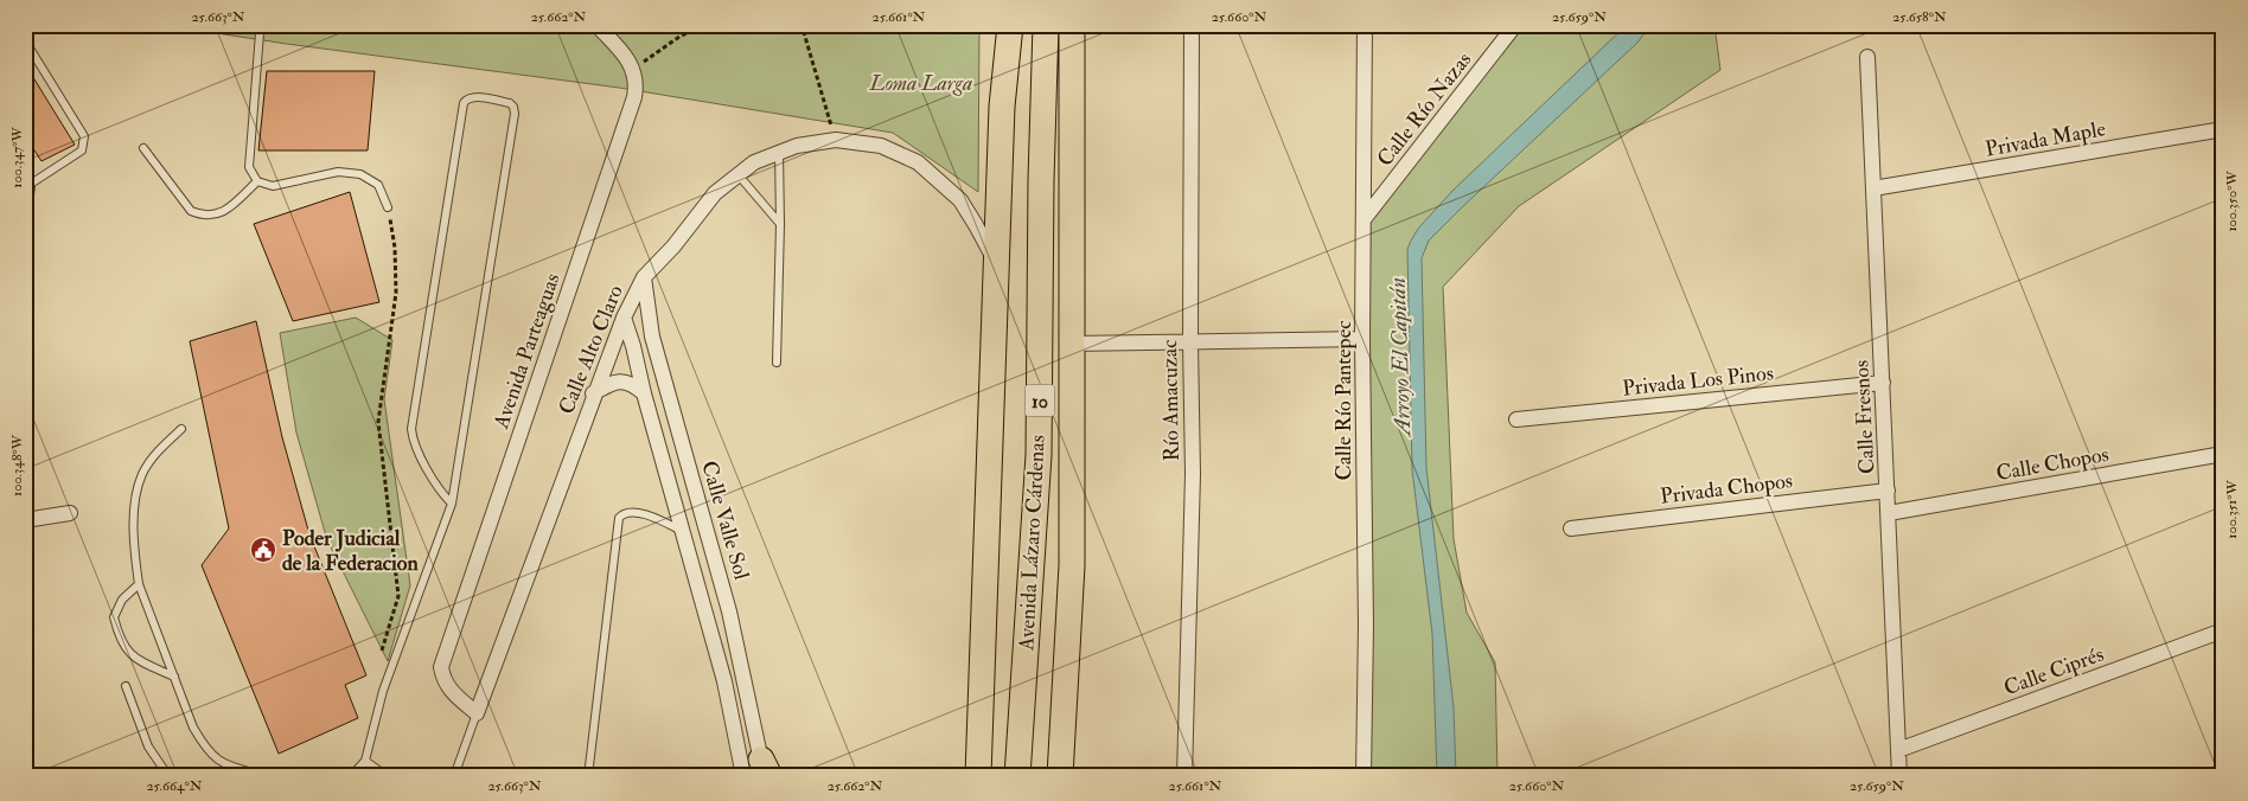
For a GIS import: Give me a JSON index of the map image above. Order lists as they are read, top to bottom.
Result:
{
  "streets": {
    "highway": ["10", "Avenida Lázaro Cárdenas"],
    "street": [
      "Calle Río Nazas",
      "Privada Maple",
      "Calle Alto Claro",
      "Avenida Parteaguas",
      "Privada Los Pinos",
      "Río Amacuzac",
      "Calle Río Pantepec",
      "Calle Fresnos",
      "Calle Chopos",
      "Privada Chopos",
      "Calle Valle Sol",
      "Calle Ciprés"
    ]
  },
  "crossings": [
    ["Calle Río Nazas", "Calle Río Pantepec"],
    ["Privada Maple", "Calle Fresnos"],
    ["Calle Alto Claro", "Avenida Parteaguas"],
    ["Calle Alto Claro", "Calle Valle Sol"],
    ["Privada Los Pinos", "Calle Fresnos"],
    ["Calle Fresnos", "Calle Chopos"],
    ["Calle Fresnos", "Privada Chopos"],
    ["Calle Fresnos", "Calle Ciprés"]
  ],
  "water": ["Arroyo El Capitán"],
  "parks": ["Loma Larga"],
  "places": {
    "public building": ["Poder Judicial de la Federacion"]
  },
  "coordinates": [
    "25.663°N",
    "25.662°N",
    "25.661°N",
    "25.660°N",
    "25.659°N",
    "25.658°N",
    "100.347°W",
    "100.350°W",
    "100.348°W",
    "100.351°W",
    "25.664°N"
  ]
}
